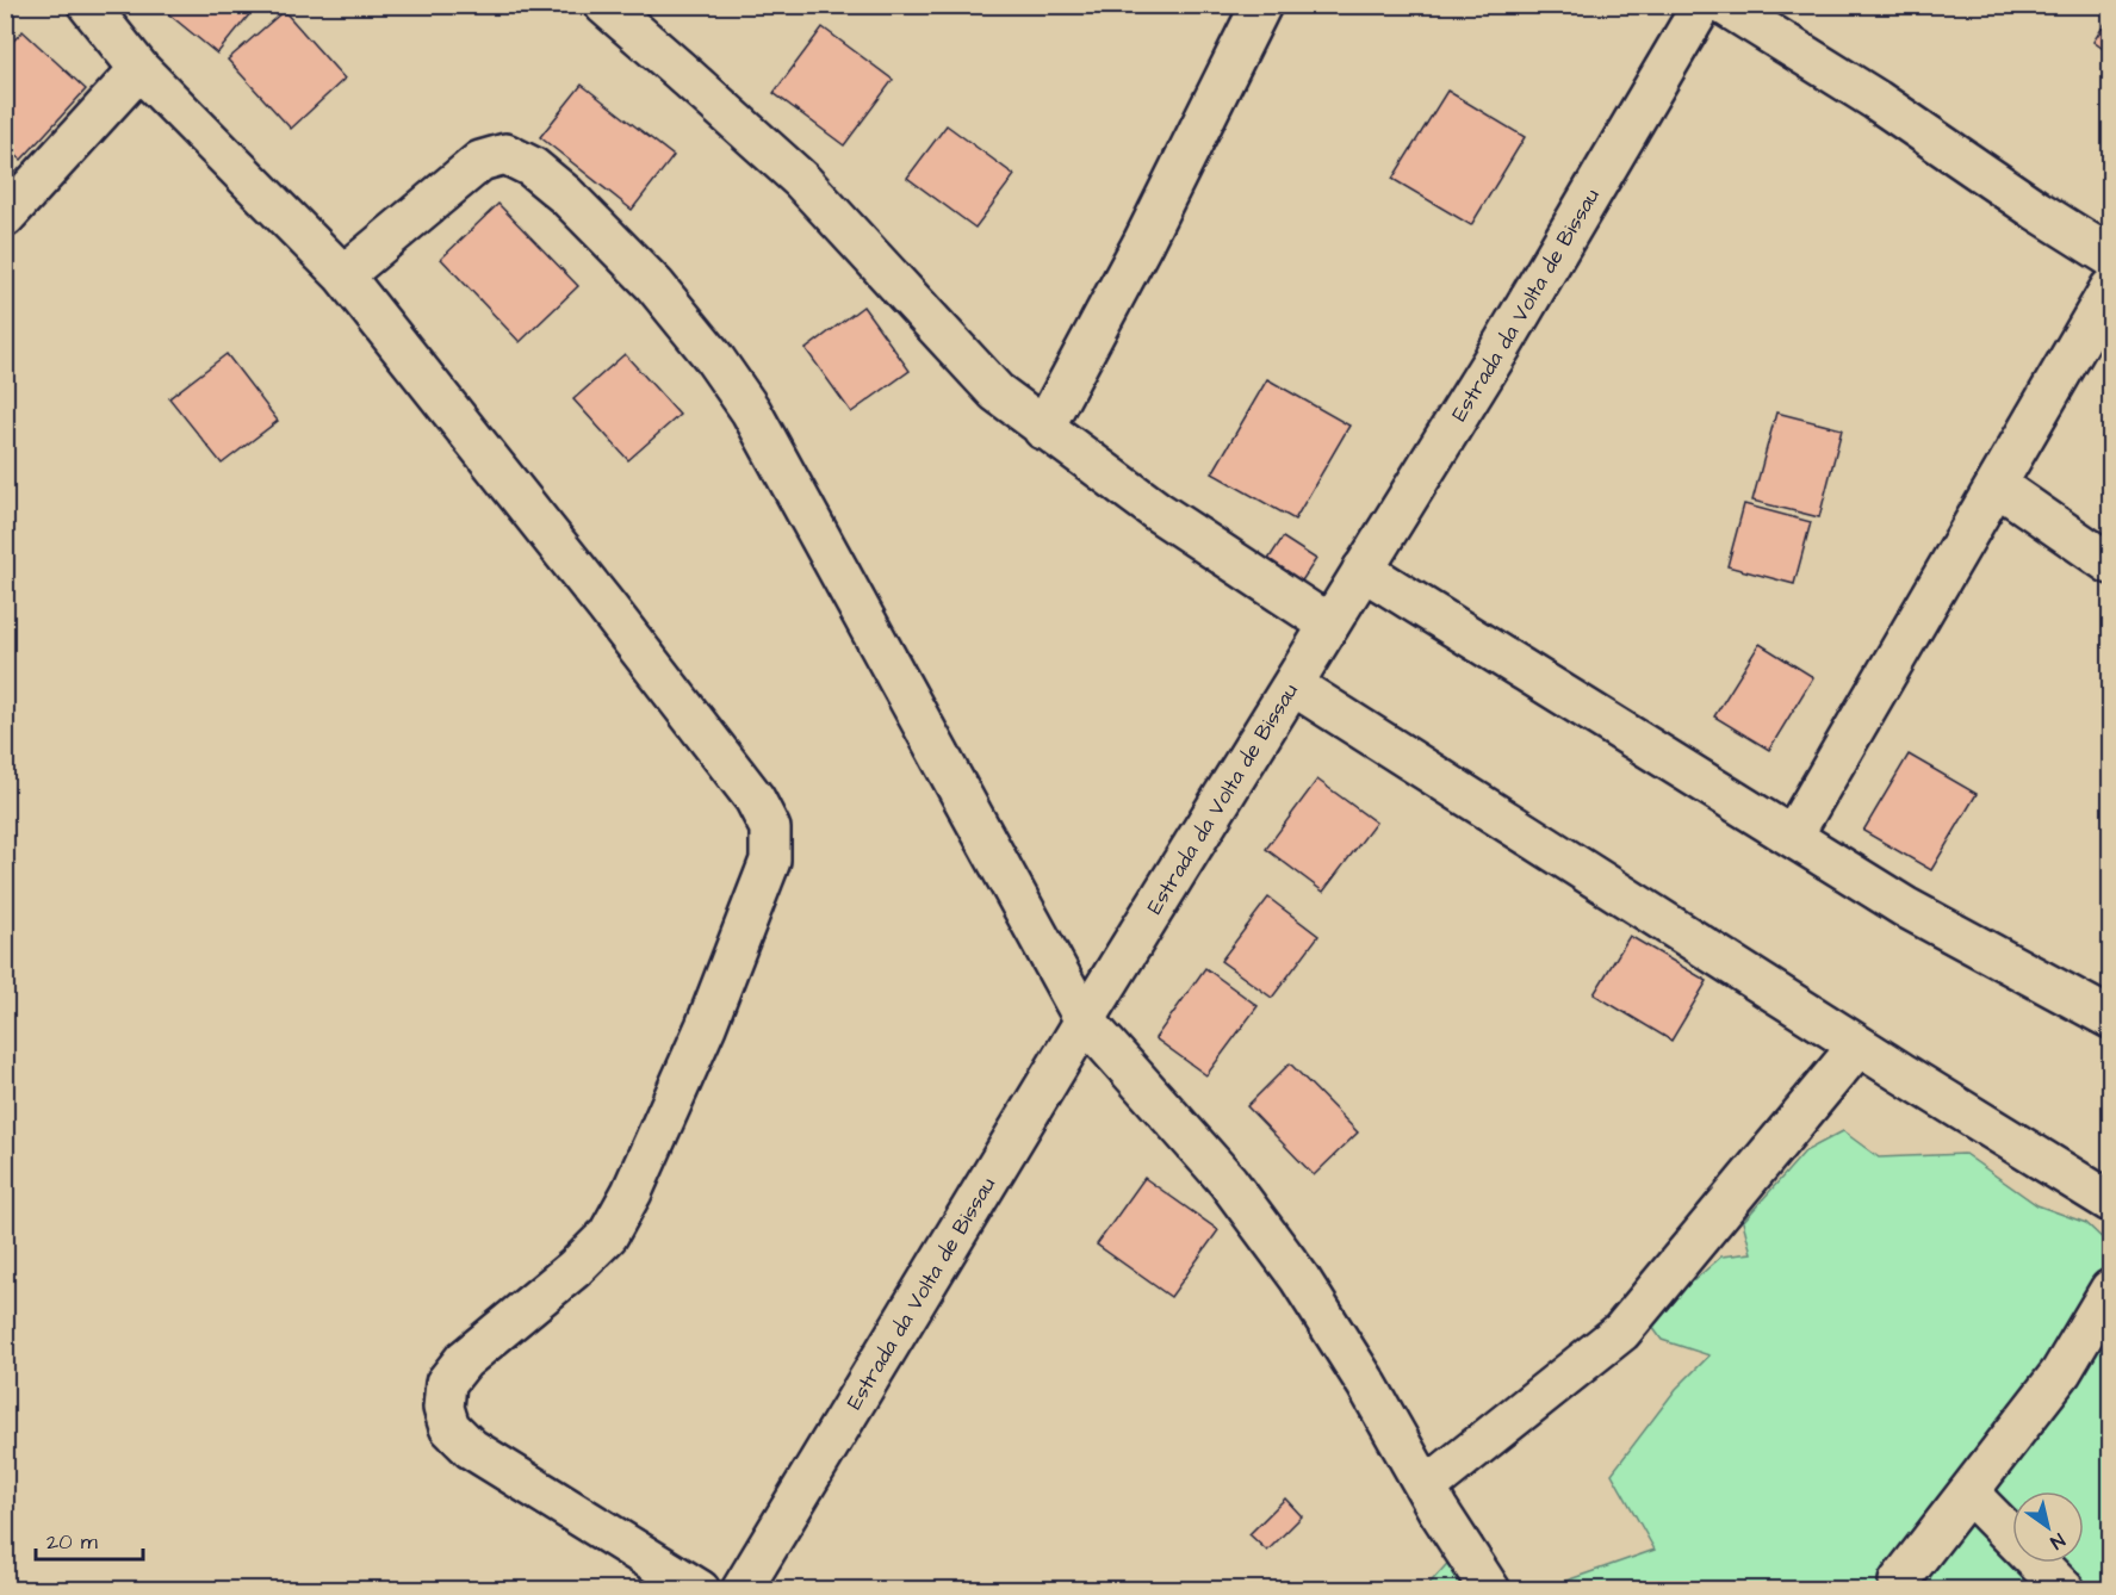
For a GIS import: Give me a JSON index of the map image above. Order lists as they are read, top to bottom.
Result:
{
  "streets": {
    "street": ["Estrada da Volta de Bissau"]
  },
  "scale_bar": "20 m",
  "north": "bottom right"
}
